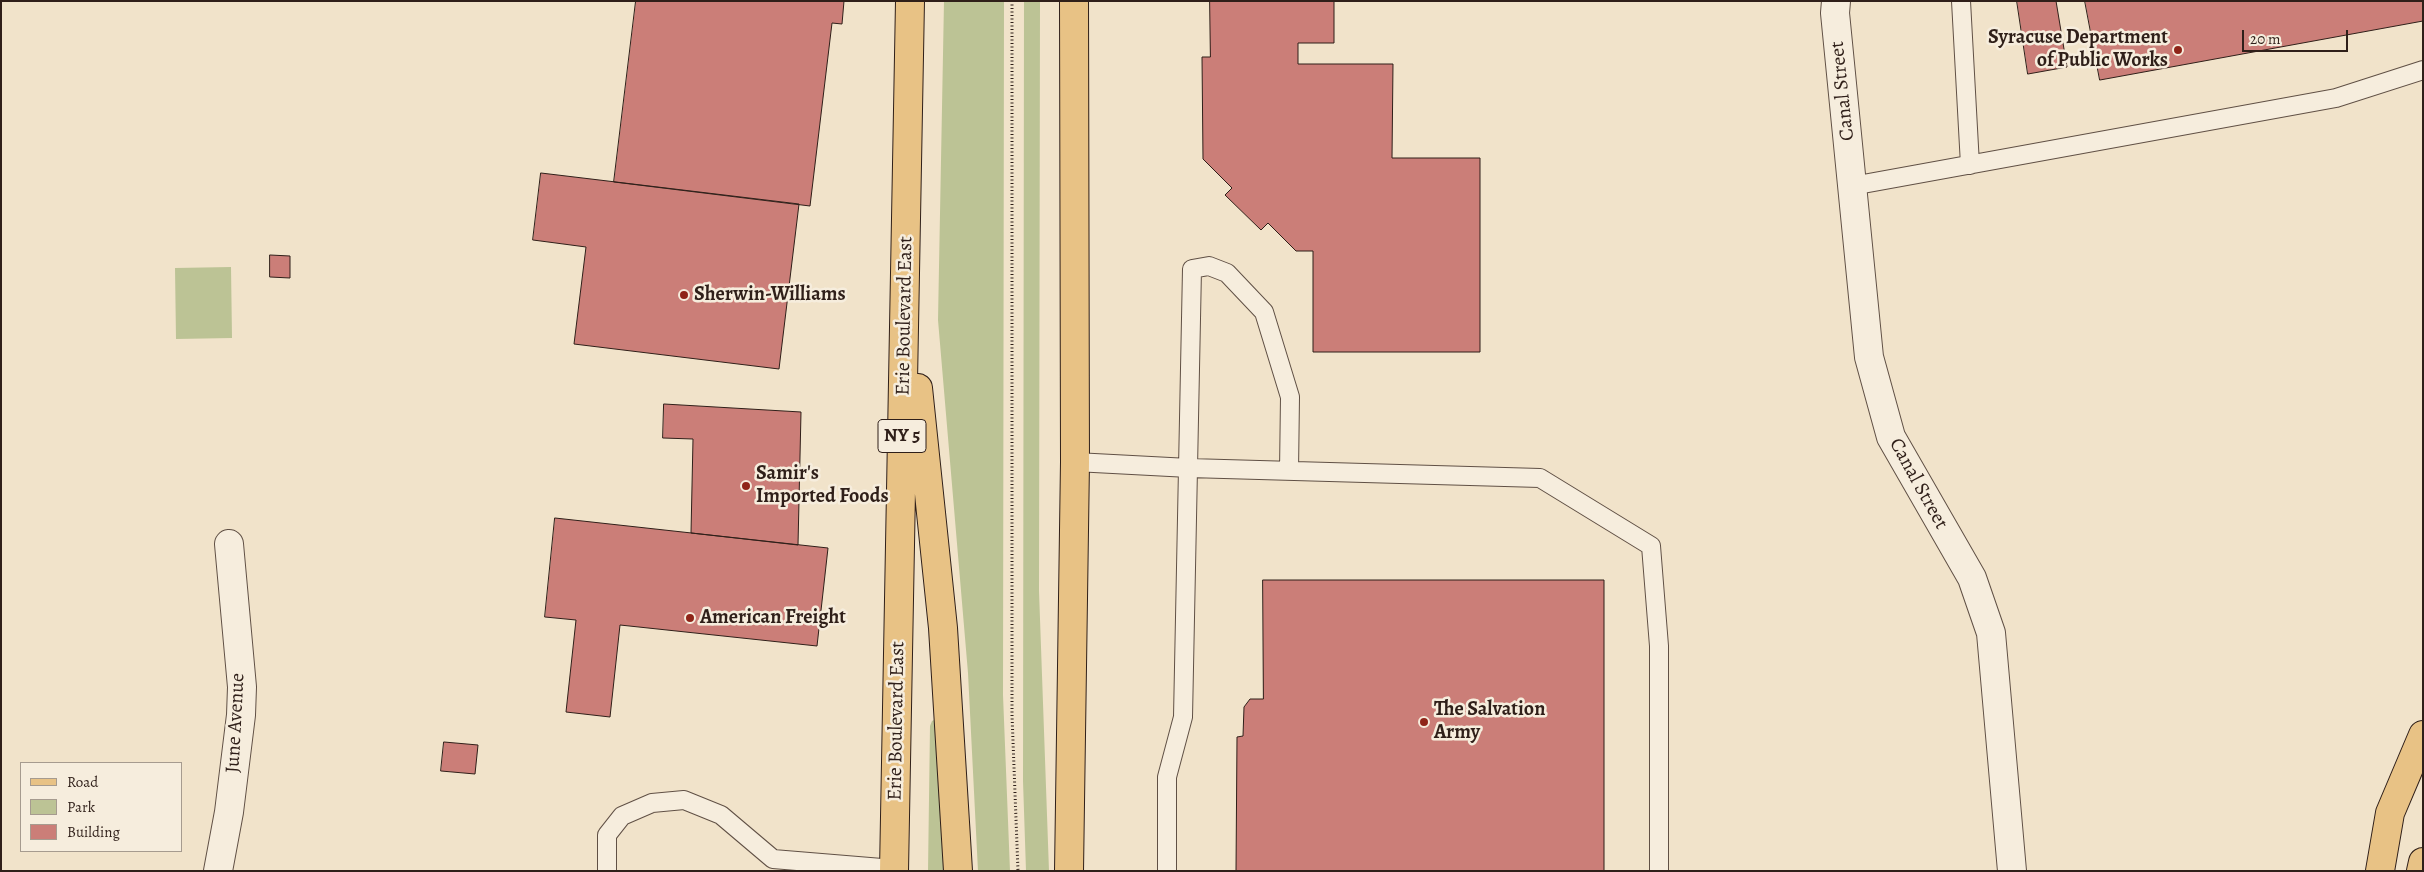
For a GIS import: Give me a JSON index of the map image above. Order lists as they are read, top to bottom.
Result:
{
  "streets": {
    "main road": ["Erie Boulevard East", "NY 5"],
    "street": ["Canal Street", "June Avenue"]
  },
  "places": [
    "Syracuse Department of Public Works",
    "Sherwin-Williams",
    "Samir's Imported Foods",
    "American Freight",
    "The Salvation Army"
  ],
  "legend": ["Road", "Park", "Building"],
  "scale_bar": "20 m"
}
